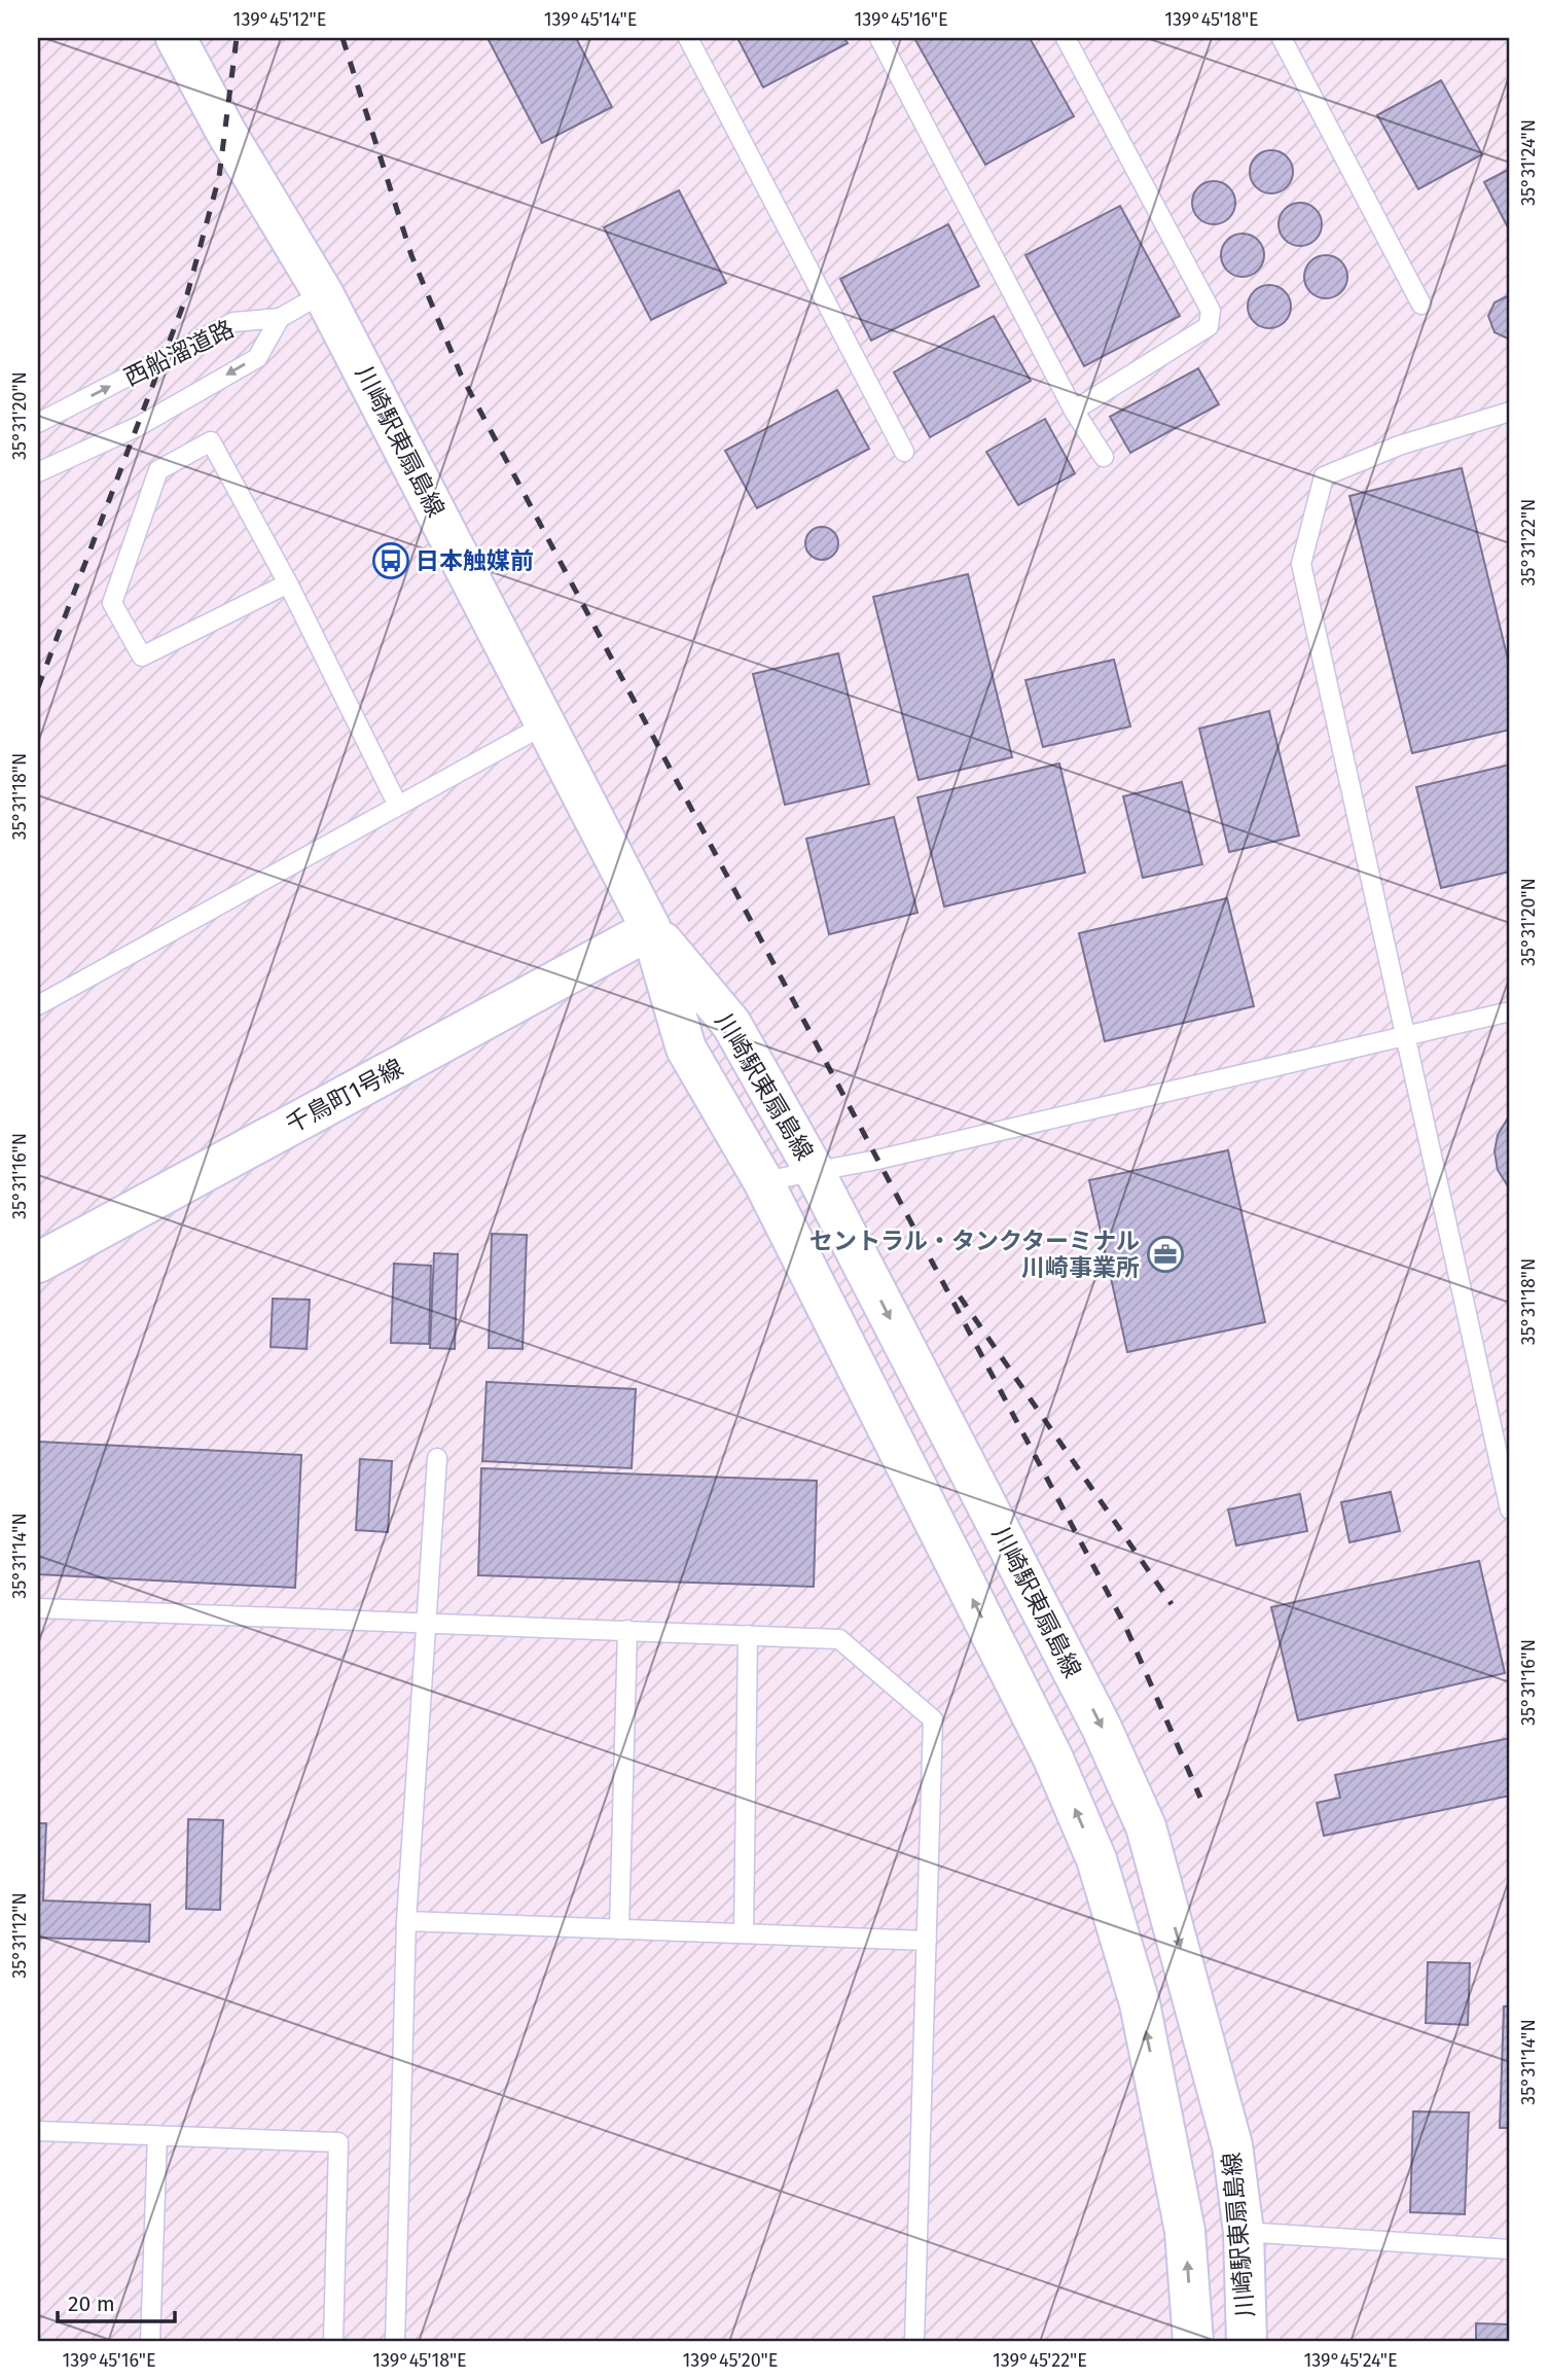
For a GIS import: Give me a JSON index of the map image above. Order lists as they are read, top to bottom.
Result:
{
  "streets": {
    "street": ["川崎駅東扇島線", "千鳥町1号線"],
    "lane": ["西船溜道路"]
  },
  "crossings": [
    ["西船溜道路", "川崎駅東扇島線"],
    ["川崎駅東扇島線", "千鳥町1号線"]
  ],
  "places": {
    "bus stop": ["日本触媒前"],
    "office": ["セントラル・タンクターミナル 川崎事業所"]
  },
  "scale_bar": "20 m",
  "coordinates": [
    "139°45'12\"E",
    "139°45'14\"E",
    "139°45'16\"E",
    "139°45'18\"E",
    "35°31'24\"N",
    "35°31'20\"N",
    "35°31'22\"N",
    "35°31'18\"N",
    "35°31'16\"N",
    "35°31'14\"N",
    "35°31'12\"N",
    "139°45'20\"E",
    "139°45'22\"E",
    "139°45'24\"E"
  ]
}
